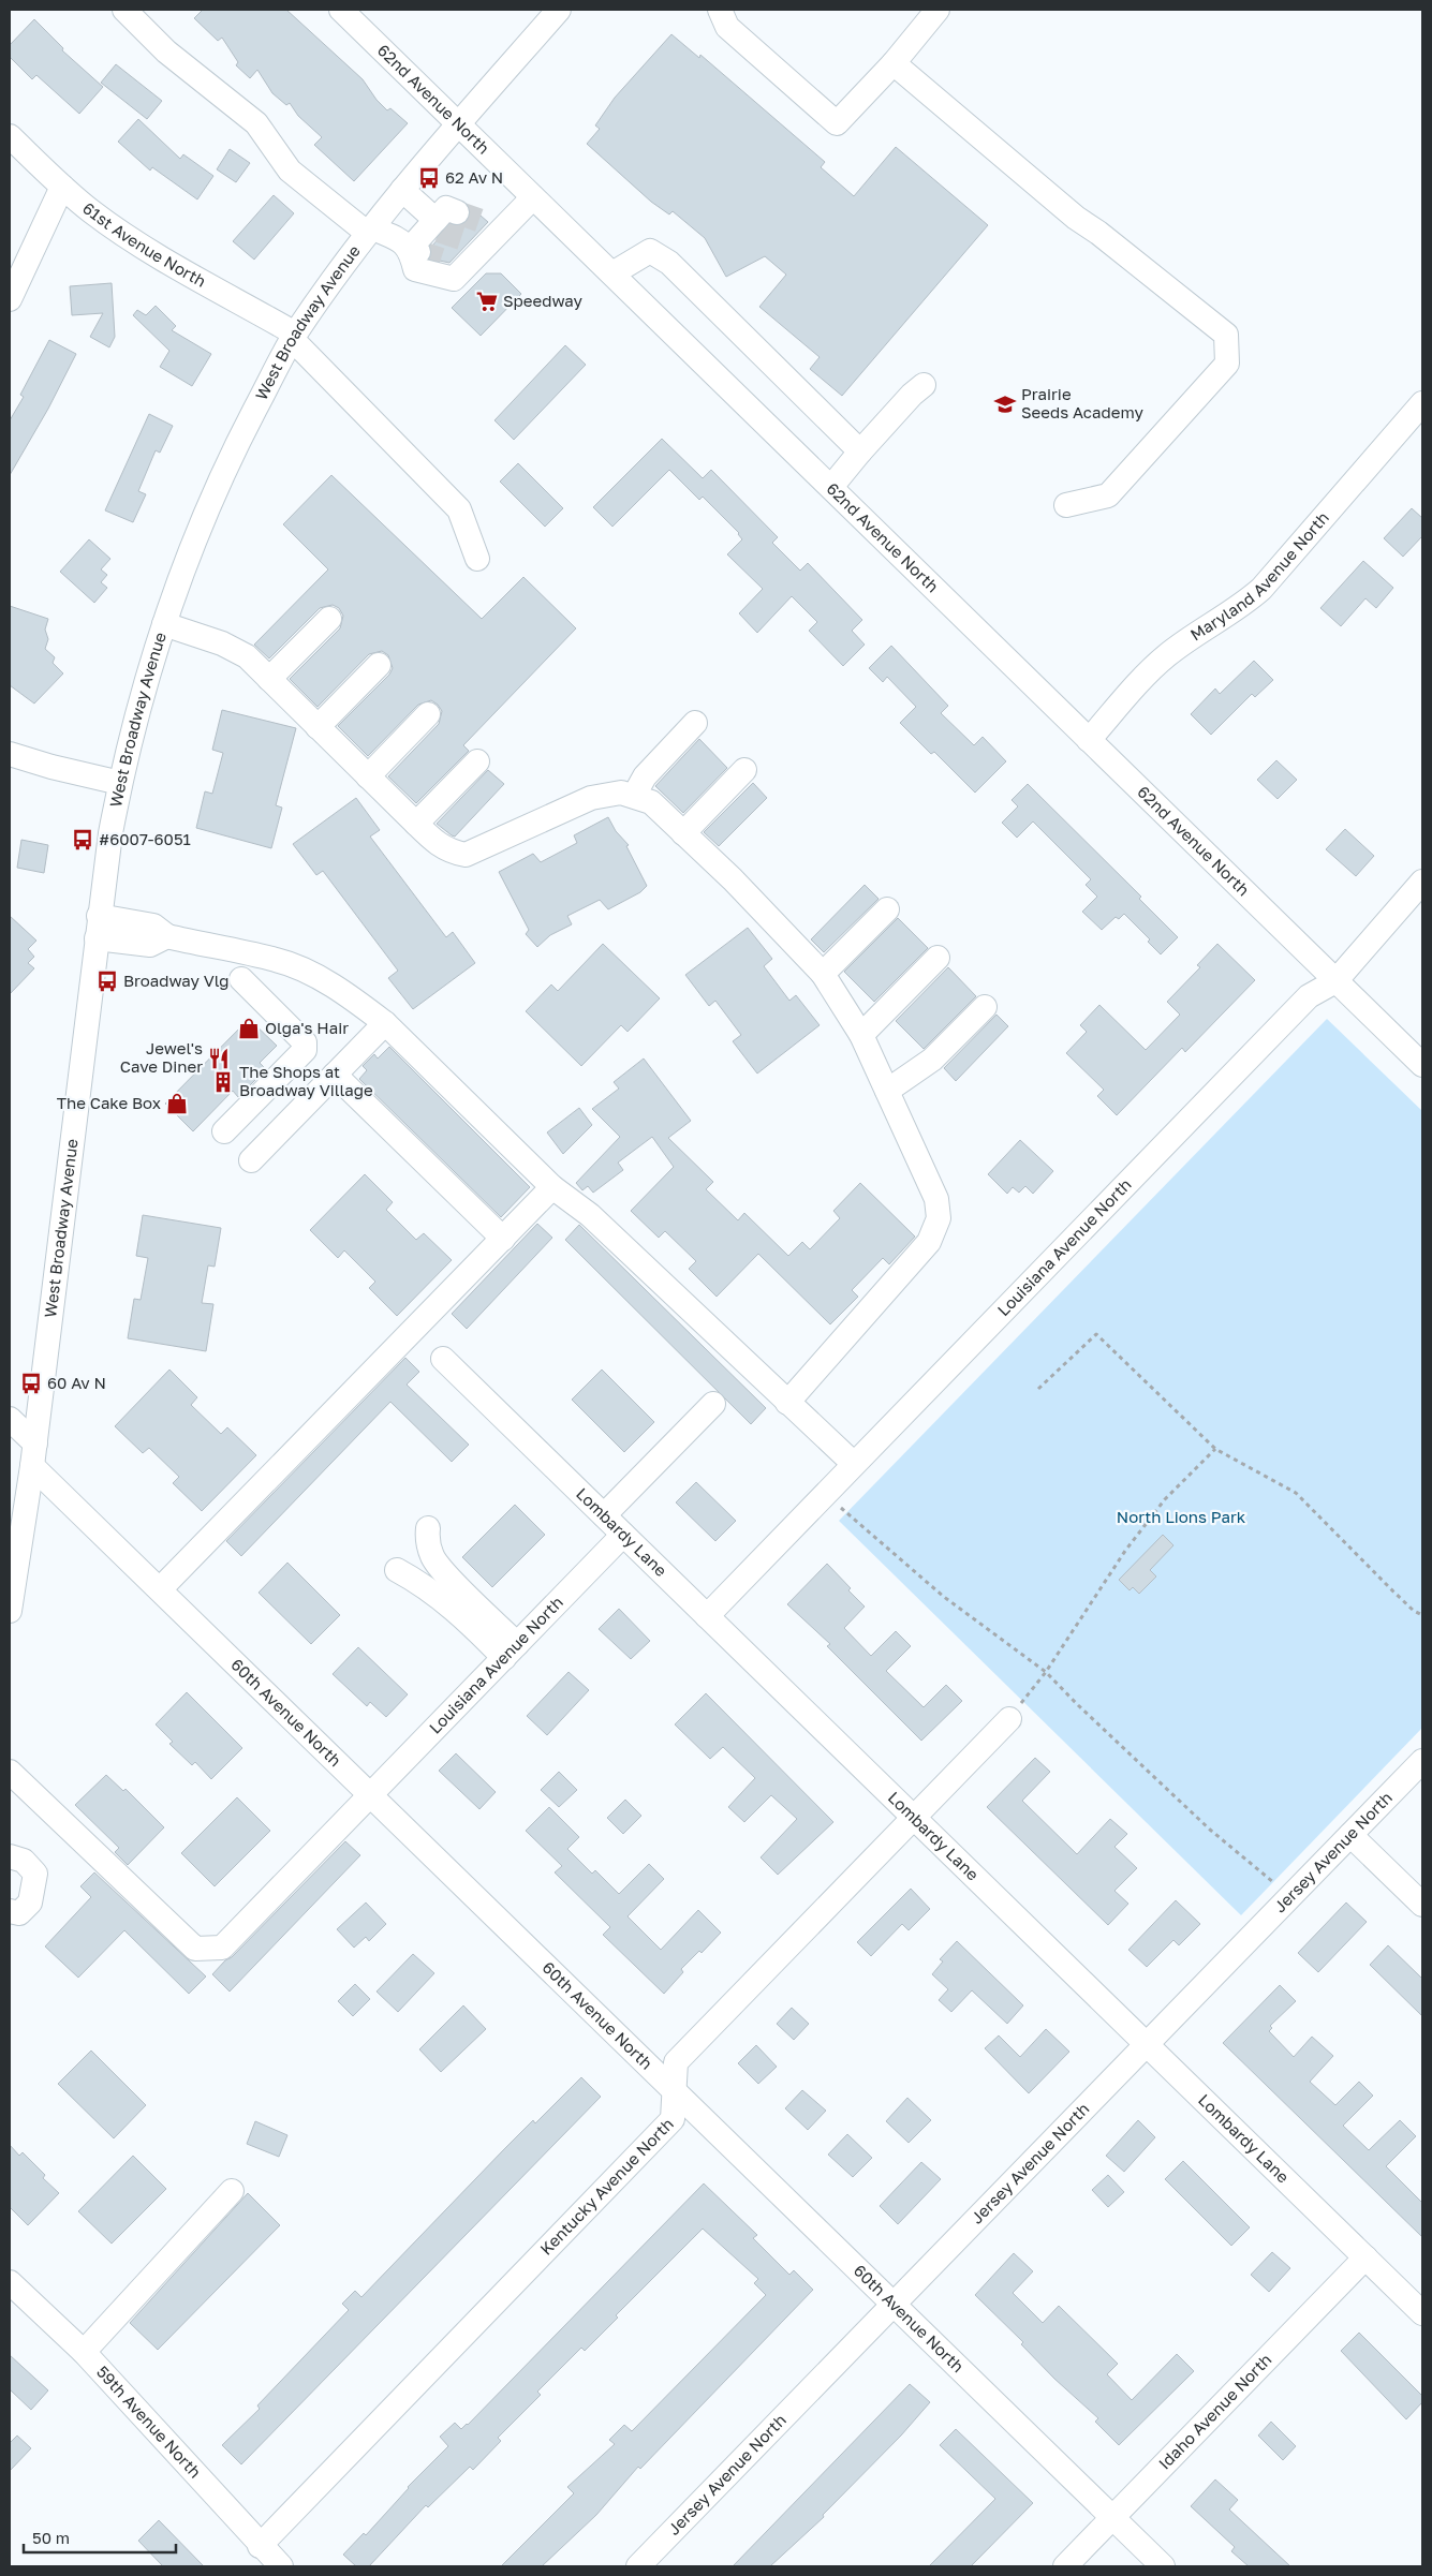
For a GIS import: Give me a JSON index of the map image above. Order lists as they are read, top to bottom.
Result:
{
  "streets": {
    "street": [
      "62nd Avenue North",
      "61st Avenue North",
      "West Broadway Avenue",
      "Maryland Avenue North",
      "Louisiana Avenue North",
      "Lombardy Lane",
      "60th Avenue North",
      "Jersey Avenue North",
      "Kentucky Avenue North",
      "Idaho Avenue North",
      "59th Avenue North"
    ]
  },
  "crossings": [
    ["62nd Avenue North", "West Broadway Avenue"],
    ["62nd Avenue North", "Maryland Avenue North"],
    ["62nd Avenue North", "Louisiana Avenue North"],
    ["61st Avenue North", "West Broadway Avenue"],
    ["West Broadway Avenue", "60th Avenue North"],
    ["Louisiana Avenue North", "Lombardy Lane"],
    ["Louisiana Avenue North", "60th Avenue North"],
    ["Lombardy Lane", "Jersey Avenue North"],
    ["Lombardy Lane", "Kentucky Avenue North"],
    ["Lombardy Lane", "Idaho Avenue North"],
    ["60th Avenue North", "Jersey Avenue North"],
    ["60th Avenue North", "Kentucky Avenue North"],
    ["60th Avenue North", "Idaho Avenue North"],
    ["Kentucky Avenue North", "59th Avenue North"]
  ],
  "parks": ["North Lions Park"],
  "places": {
    "bus stop": [
      "62 Av N",
      "#6007-6051",
      "Broadway Vlg",
      "60 Av N"
    ],
    "supermarket": ["Speedway"],
    "school or university": ["Prairie Seeds Academy"],
    "shop": ["Olga's Hair", "The Cake Box"],
    "restaurant": ["Jewel's Cave Diner"],
    "building": ["The Shops at Broadway Village"]
  },
  "scale_bar": "50 m"
}
